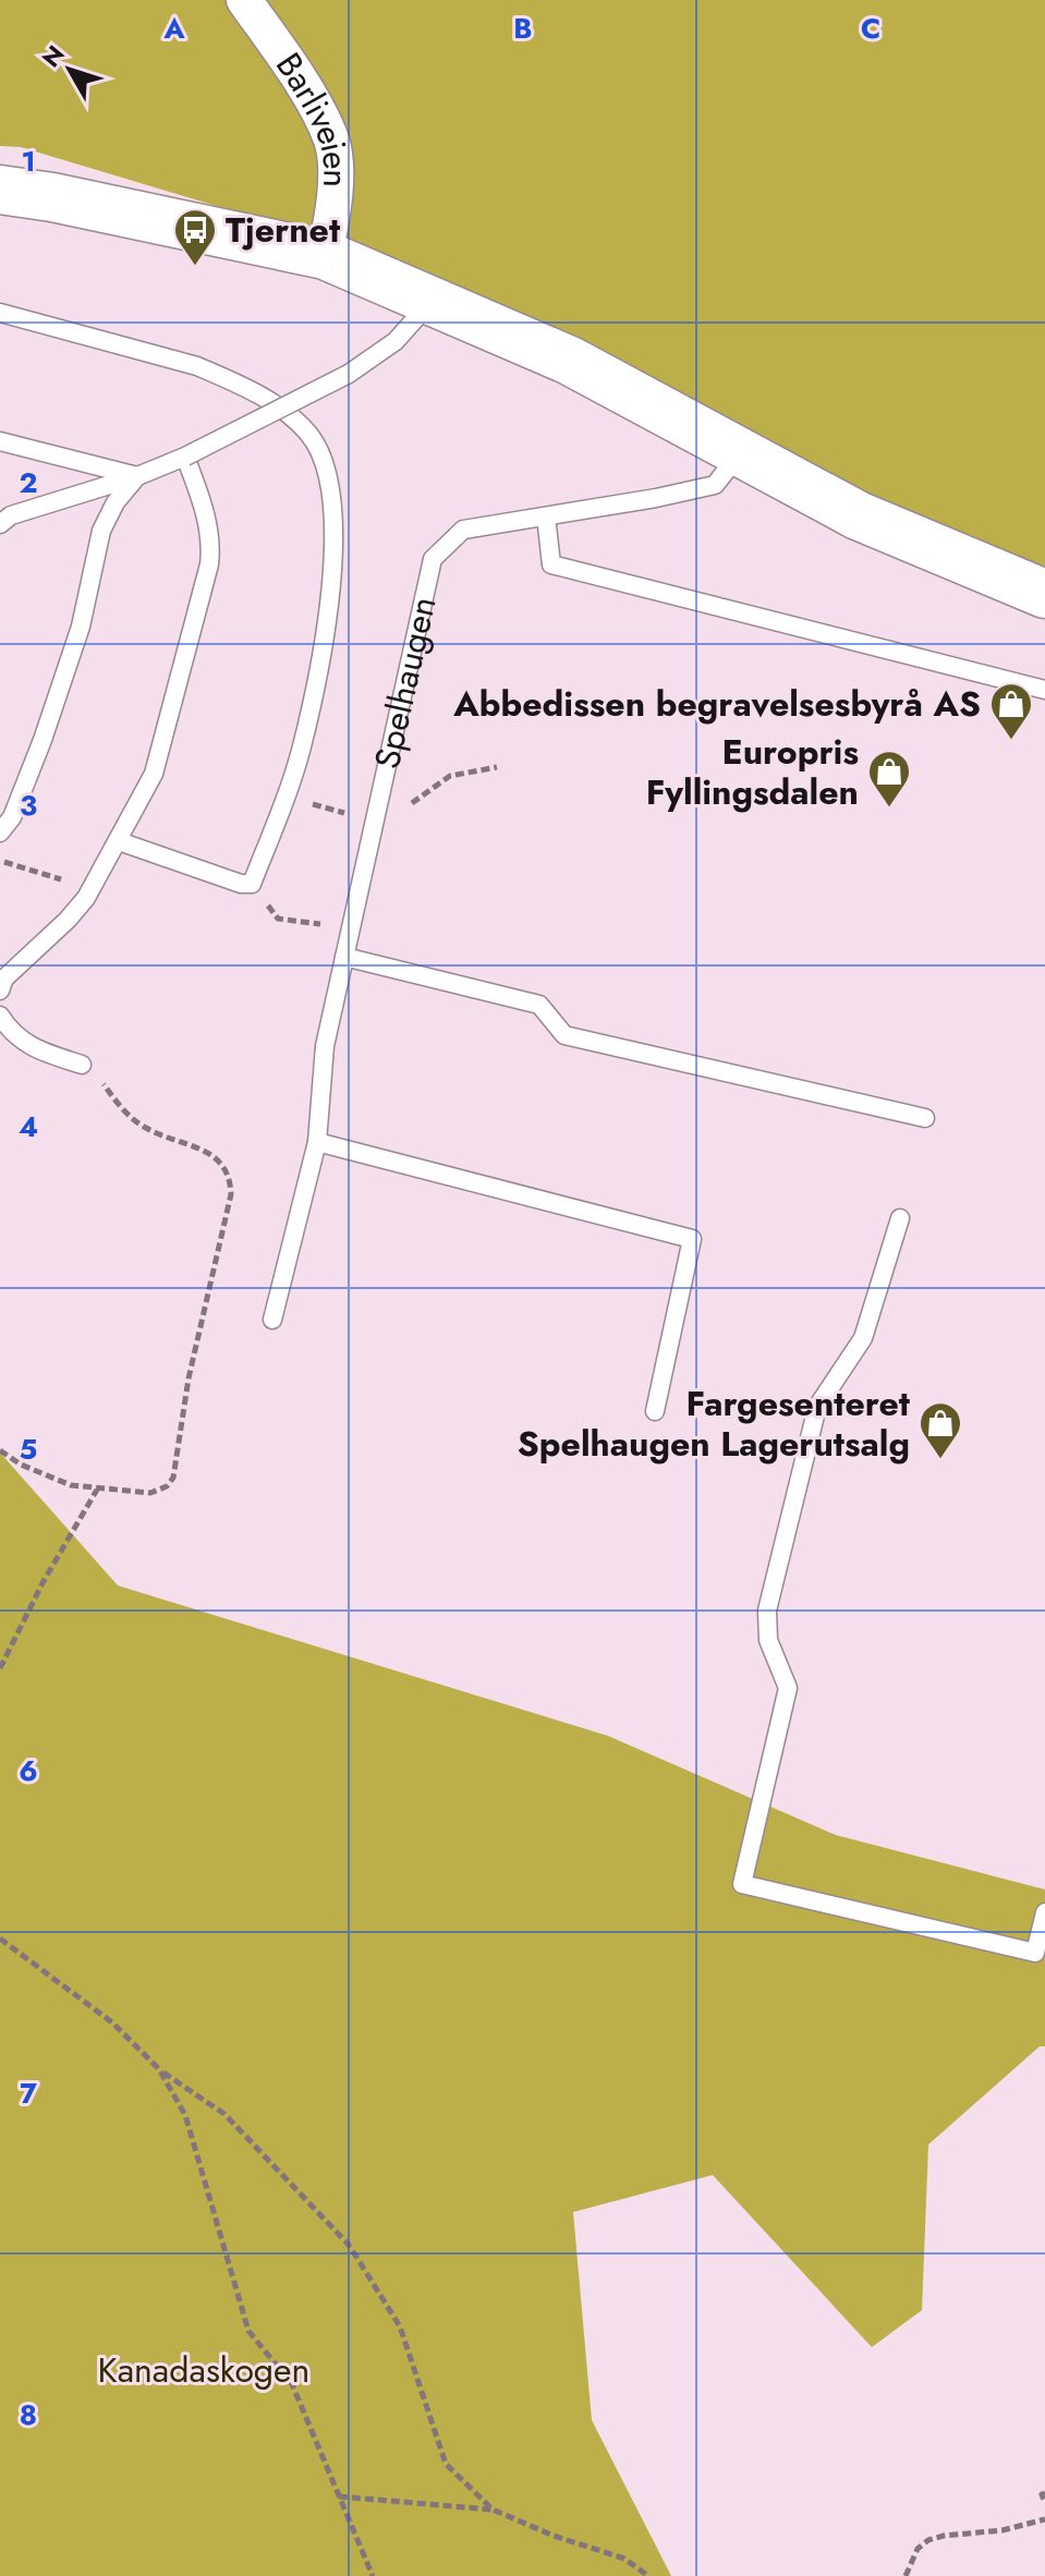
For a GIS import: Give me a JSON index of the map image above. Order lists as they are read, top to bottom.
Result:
{
  "streets": {
    "street": ["Barliveien"],
    "lane": ["Spelhaugen"]
  },
  "parks": ["Kanadaskogen"],
  "places": {
    "bus stop": ["Tjernet"],
    "shop": ["Abbedissen begravelsesbyrå AS", "Europris Fyllingsdalen", "Fargesenteret Spelhaugen Lagerutsalg"]
  },
  "north": "top left",
  "grid": {
    "columns": ["A", "B", "C"],
    "rows": [
      "1",
      "2",
      "3",
      "4",
      "5",
      "6",
      "7",
      "8"
    ]
  }
}
